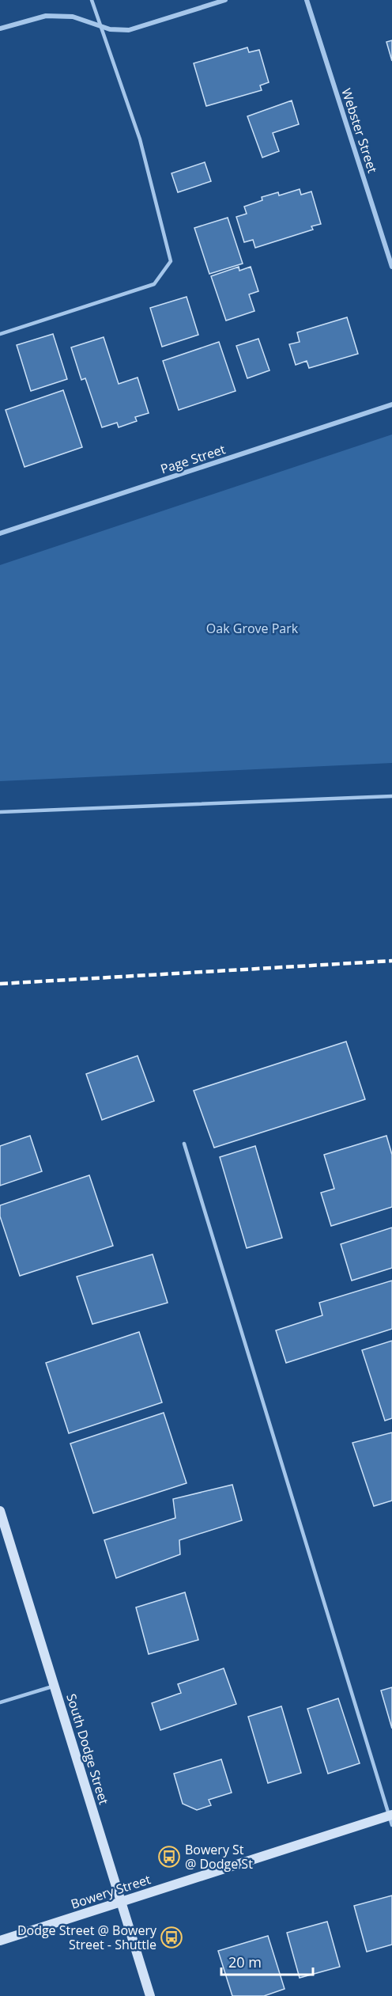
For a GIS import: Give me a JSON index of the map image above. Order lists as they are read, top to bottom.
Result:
{
  "streets": {
    "main road": ["South Dodge Street", "Bowery Street"],
    "street": ["Webster Street", "Page Street"]
  },
  "crossings": [
    ["South Dodge Street", "Bowery Street"]
  ],
  "parks": ["Oak Grove Park"],
  "places": {
    "bus stop": ["Bowery St @ Dodge St", "Dodge Street @ Bowery Street - Shuttle"]
  },
  "scale_bar": "20 m"
}
